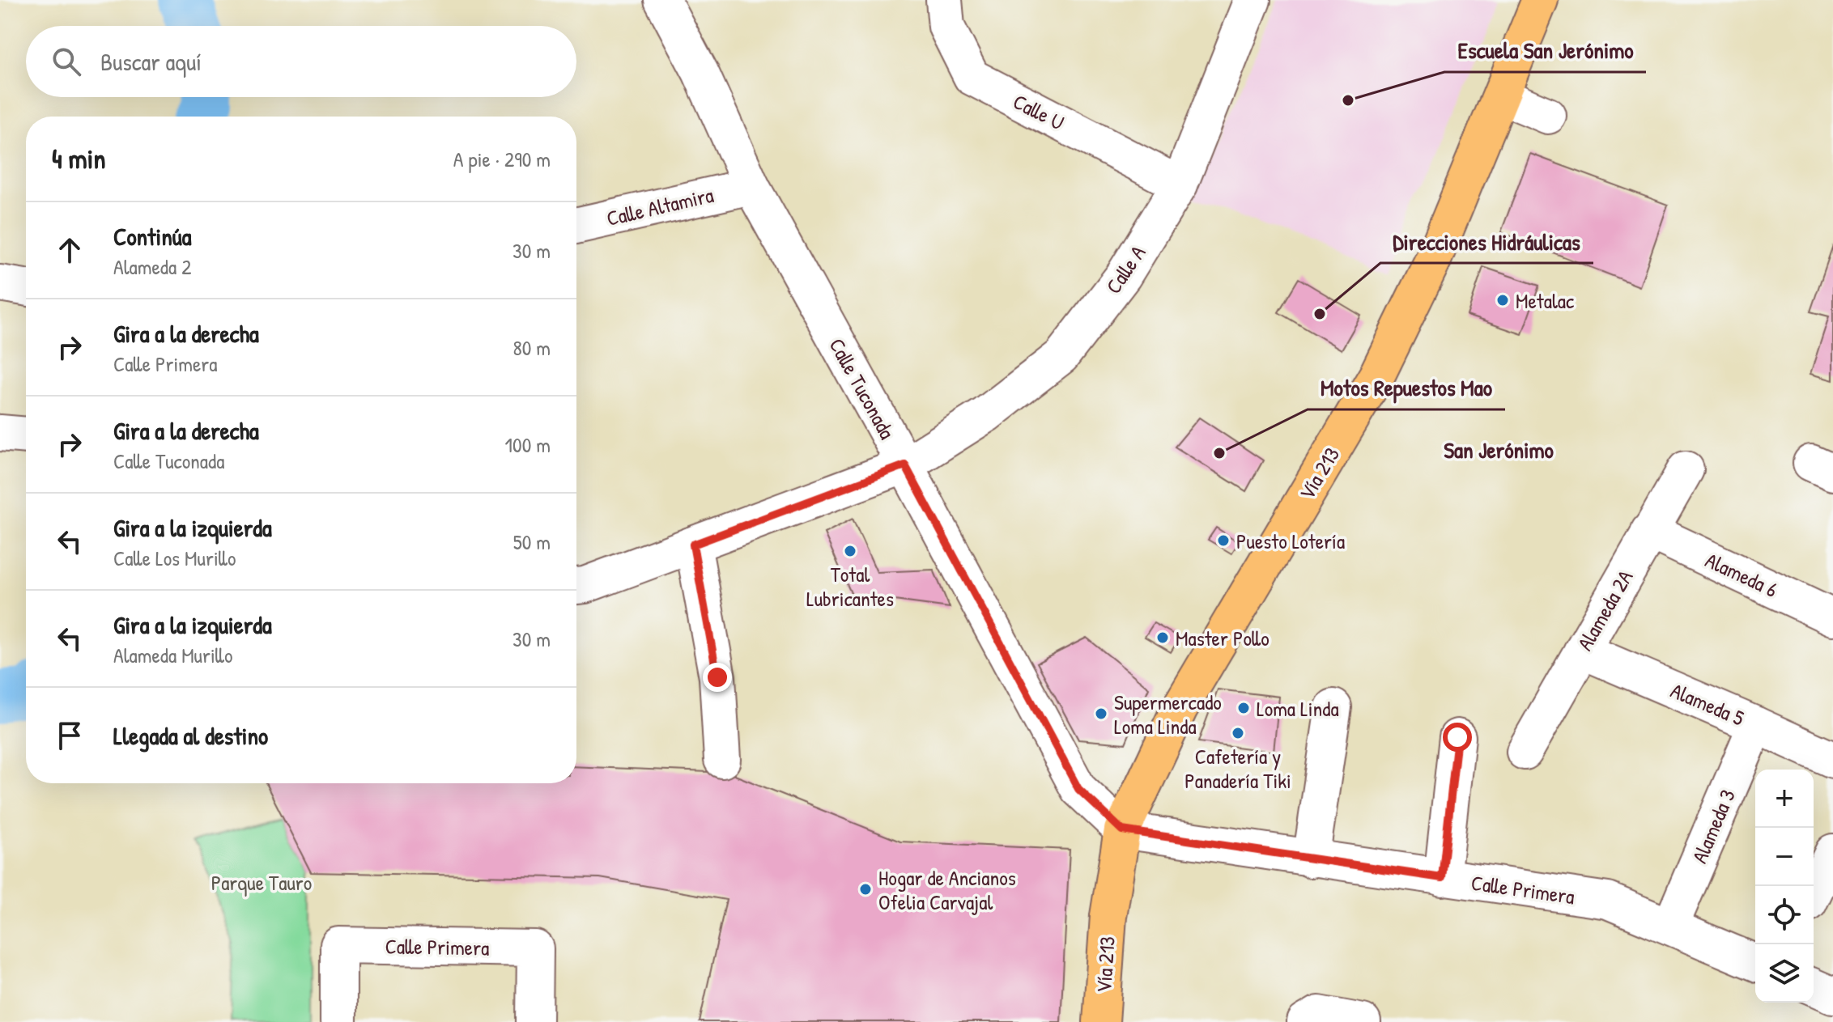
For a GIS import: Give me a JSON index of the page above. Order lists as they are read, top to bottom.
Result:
{
  "streets": {
    "main road": ["Vía 213"],
    "street": [
      "Calle U",
      "Calle Altamira",
      "Calle A",
      "Calle Tuconada",
      "Alameda 6",
      "Alameda 2A",
      "Alameda 5",
      "Alameda 3",
      "Calle Primera"
    ]
  },
  "crossings": [
    ["Calle U", "Calle A"],
    ["Calle Altamira", "Calle Tuconada"],
    ["Calle A", "Calle Tuconada"],
    ["Calle Tuconada", "Vía 213"],
    ["Calle Tuconada", "Calle Primera"],
    ["Vía 213", "Calle Primera"],
    ["Alameda 6", "Alameda 2A"],
    ["Alameda 2A", "Alameda 5"],
    ["Alameda 5", "Alameda 3"],
    ["Alameda 3", "Calle Primera"]
  ],
  "districts": ["San Jerónimo"],
  "parks": ["Parque Tauro"],
  "places": [
    "Escuela San Jerónimo",
    "Metalac",
    "Direcciones Hidráulicas",
    "Motos Repuestos Mao",
    "Puesto Lotería",
    "Total Lubricantes",
    "Master Pollo",
    "Loma Linda",
    "Supermercado Loma Linda",
    "Cafetería y Panadería Tiki",
    "Hogar de Ancianos Ofelia Carvajal"
  ],
  "page": {
    "search": "Buscar aquí",
    "heading": ["4 min", "A pie · 290 m"],
    "list": [
      ["Continúa", "Alameda 2", "30 m"],
      ["Gira a la derecha", "Calle Primera", "80 m"],
      ["Gira a la derecha", "Calle Tuconada", "100 m"],
      ["Gira a la izquierda", "Calle Los Murillo", "50 m"],
      ["Gira a la izquierda", "Alameda Murillo", "30 m"],
      "Llegada al destino"
    ],
    "map_buttons": ["+", "−"]
  }
}
